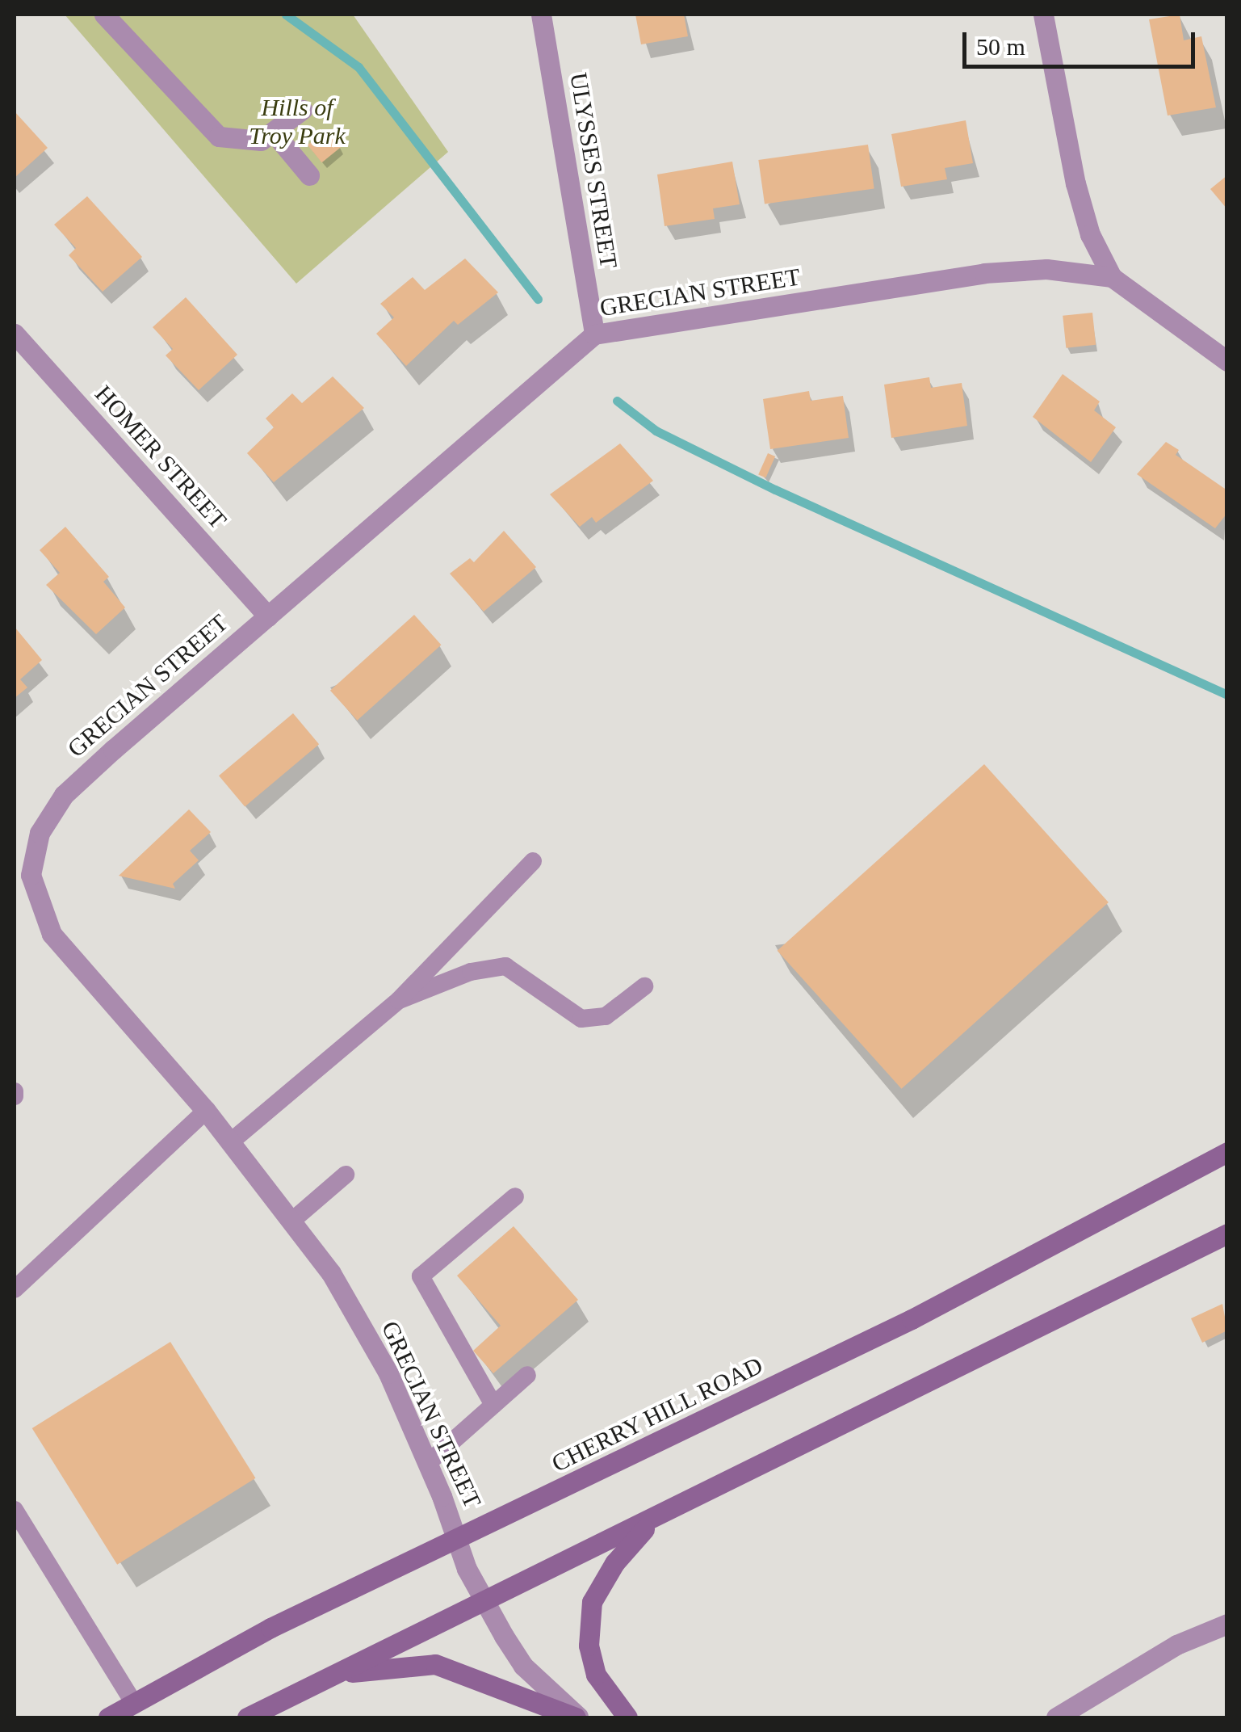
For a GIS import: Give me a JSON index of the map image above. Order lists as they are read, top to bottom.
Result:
{
  "streets": {
    "main road": ["CHERRY HILL ROAD"],
    "street": ["ULYSSES STREET", "GRECIAN STREET", "HOMER STREET"]
  },
  "crossings": [
    ["ULYSSES STREET", "GRECIAN STREET"],
    ["GRECIAN STREET", "HOMER STREET"],
    ["GRECIAN STREET", "CHERRY HILL ROAD"]
  ],
  "parks": ["Hills of Troy Park"],
  "scale_bar": "50 m"
}
